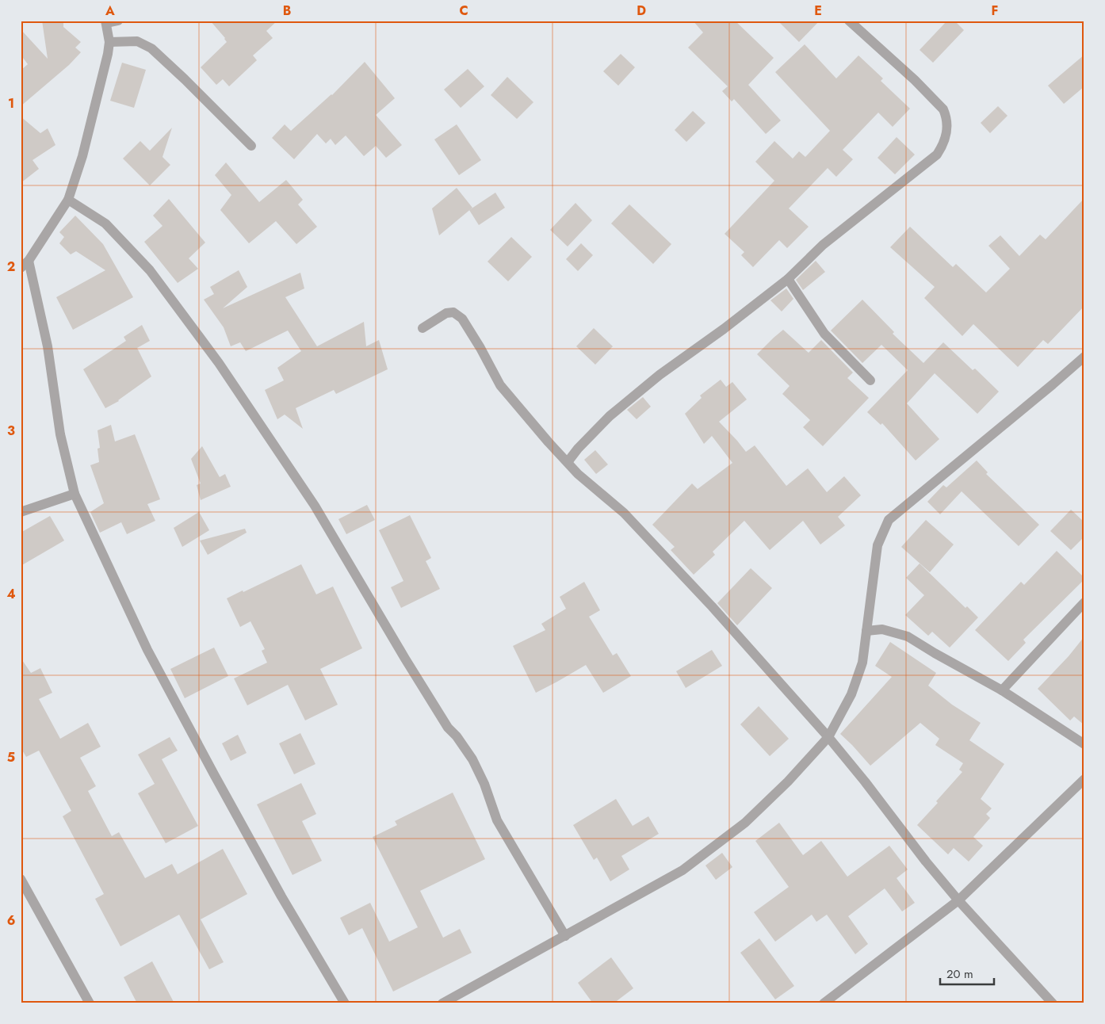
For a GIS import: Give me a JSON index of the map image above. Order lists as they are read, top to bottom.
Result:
{
  "scale_bar": "20 m",
  "grid": {
    "columns": [
      "A",
      "B",
      "C",
      "D",
      "E",
      "F"
    ],
    "rows": [
      "1",
      "2",
      "3",
      "4",
      "5",
      "6"
    ]
  }
}
